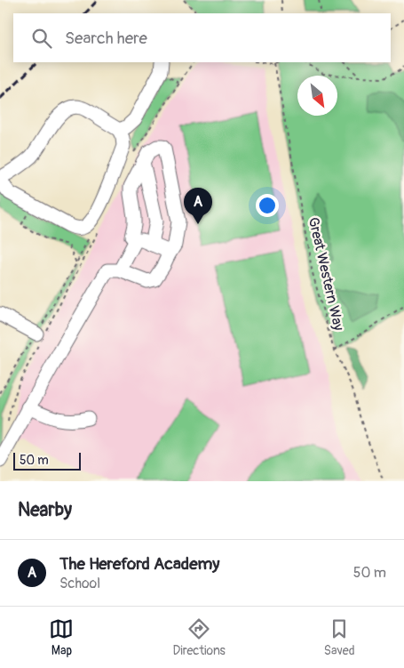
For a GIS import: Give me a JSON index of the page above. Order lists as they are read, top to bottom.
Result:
{
  "streets": {
    "path": ["Great Western Way"]
  },
  "scale_bar": "50 m",
  "north": "bottom right",
  "page": {
    "search": "Search here",
    "pins": "A",
    "scale": "50 m",
    "heading": "Nearby",
    "list": [
      {
        "mark": "A",
        "name": "The Hereford Academy",
        "note": "School",
        "value": "50 m"
      }
    ],
    "nav": ["Map", "Directions", "Saved"]
  }
}
